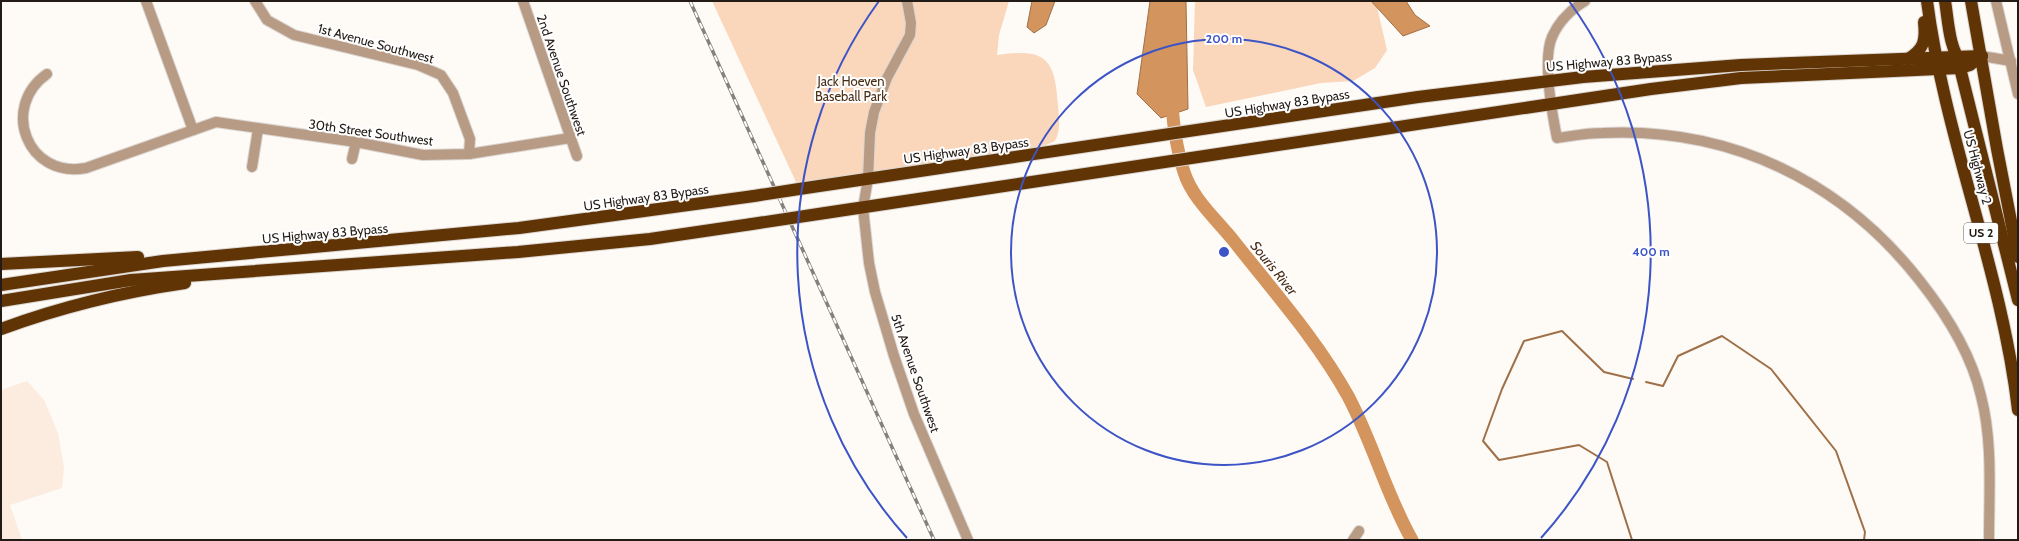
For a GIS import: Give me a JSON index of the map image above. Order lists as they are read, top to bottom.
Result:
{
  "streets": {
    "highway": ["US Highway 83 Bypass", "US Highway 2", "US 2"],
    "street": [
      "1st Avenue Southwest",
      "2nd Avenue Southwest",
      "30th Street Southwest",
      "5th Avenue Southwest"
    ]
  },
  "crossings": [
    ["1st Avenue Southwest", "30th Street Southwest"],
    ["US Highway 83 Bypass", "US Highway 2"],
    ["2nd Avenue Southwest", "30th Street Southwest"]
  ],
  "water": ["Souris River"],
  "parks": ["Jack Hoeven Baseball Park"],
  "rings": ["200 m", "400 m"]
}
